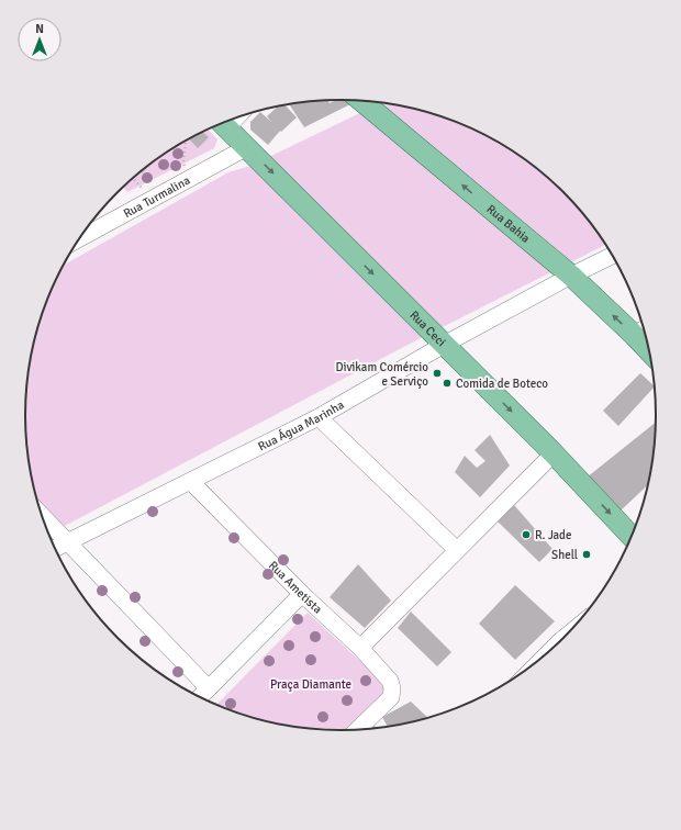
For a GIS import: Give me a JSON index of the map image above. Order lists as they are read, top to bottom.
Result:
{
  "streets": {
    "main road": ["Rua Bahia", "Rua Ceci"],
    "street": ["Rua Turmalina", "Rua Água Marinha", "Rua Ametista"]
  },
  "crossings": [
    ["Rua Turmalina", "Rua Ceci"],
    ["Rua Bahia", "Rua Água Marinha"],
    ["Rua Ceci", "Rua Água Marinha"],
    ["Rua Água Marinha", "Rua Ametista"]
  ],
  "one_way": ["Rua Bahia", "Rua Ceci"],
  "parks": ["Praça Diamante"],
  "places": [
    "Divikam Comércio e Serviço",
    "Comida de Boteco",
    "R. Jade",
    "Shell"
  ],
  "north": "top"
}
